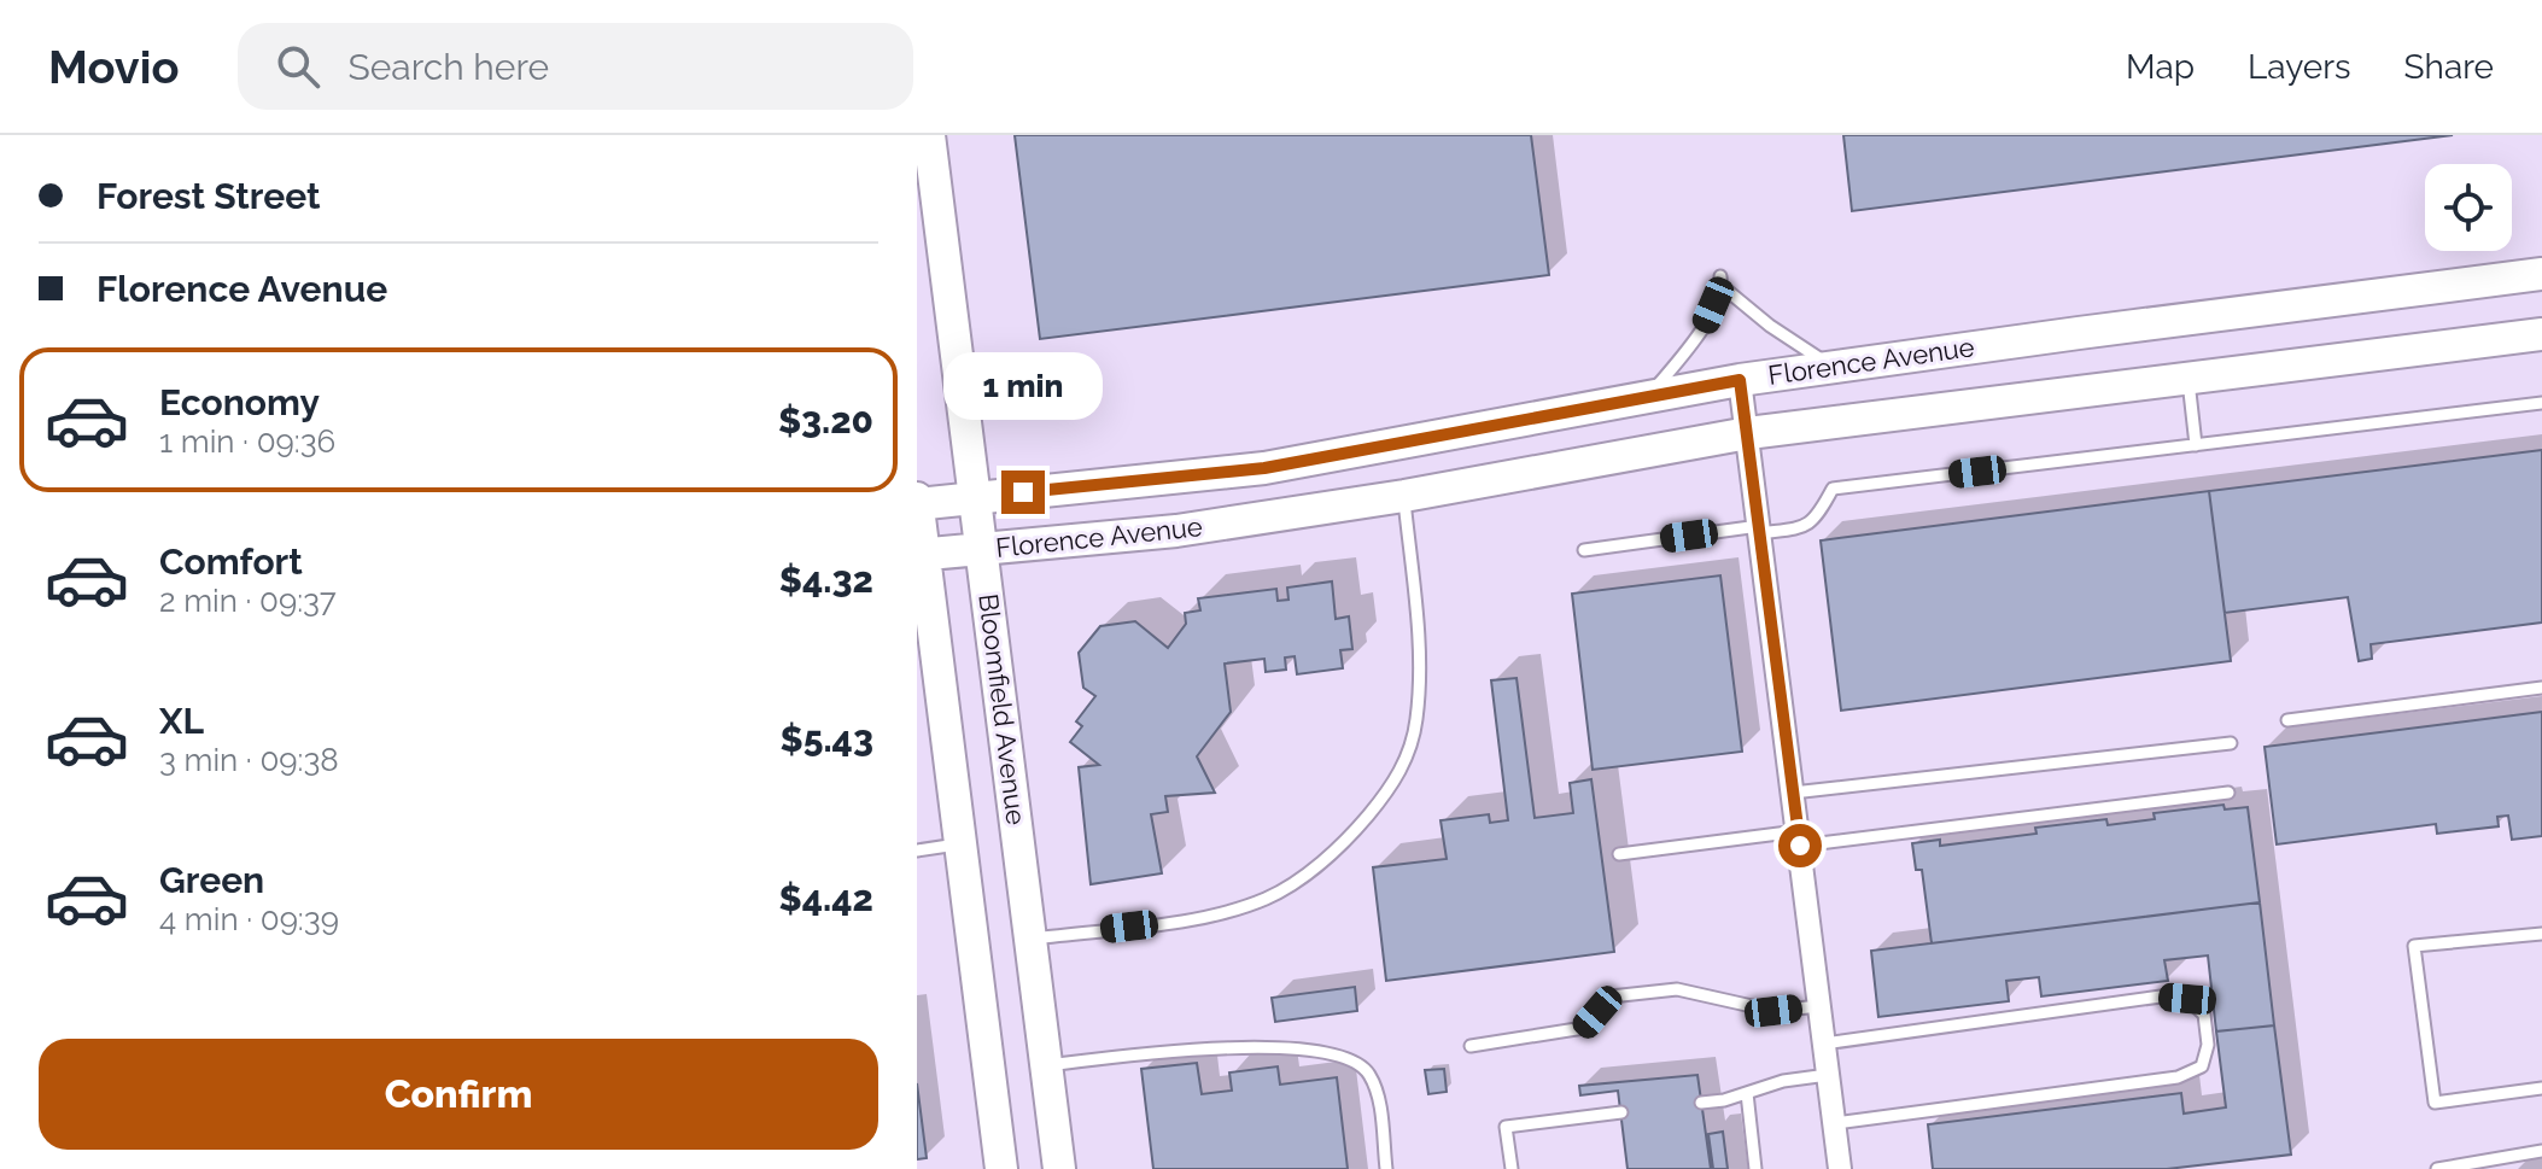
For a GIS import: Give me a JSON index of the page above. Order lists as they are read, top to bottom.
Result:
{
  "streets": {
    "main road": ["Florence Avenue", "Bloomfield Avenue"]
  },
  "crossings": [
    ["Florence Avenue", "Bloomfield Avenue"]
  ],
  "page": {
    "header": "Movio",
    "search": "Search here",
    "nav": ["Map", "Layers", "Share"],
    "banner": ["Forest Street", "Florence Avenue"],
    "list": [
      {
        "name": "Economy",
        "note": "1 min · 09:36",
        "value": "$3.20"
      },
      {
        "name": "Comfort",
        "note": "2 min · 09:37",
        "value": "$4.32"
      },
      {
        "name": "XL",
        "note": "3 min · 09:38",
        "value": "$5.43"
      },
      {
        "name": "Green",
        "note": "4 min · 09:39",
        "value": "$4.42"
      }
    ],
    "bubble": "1 min",
    "buttons": "Confirm"
  }
}
